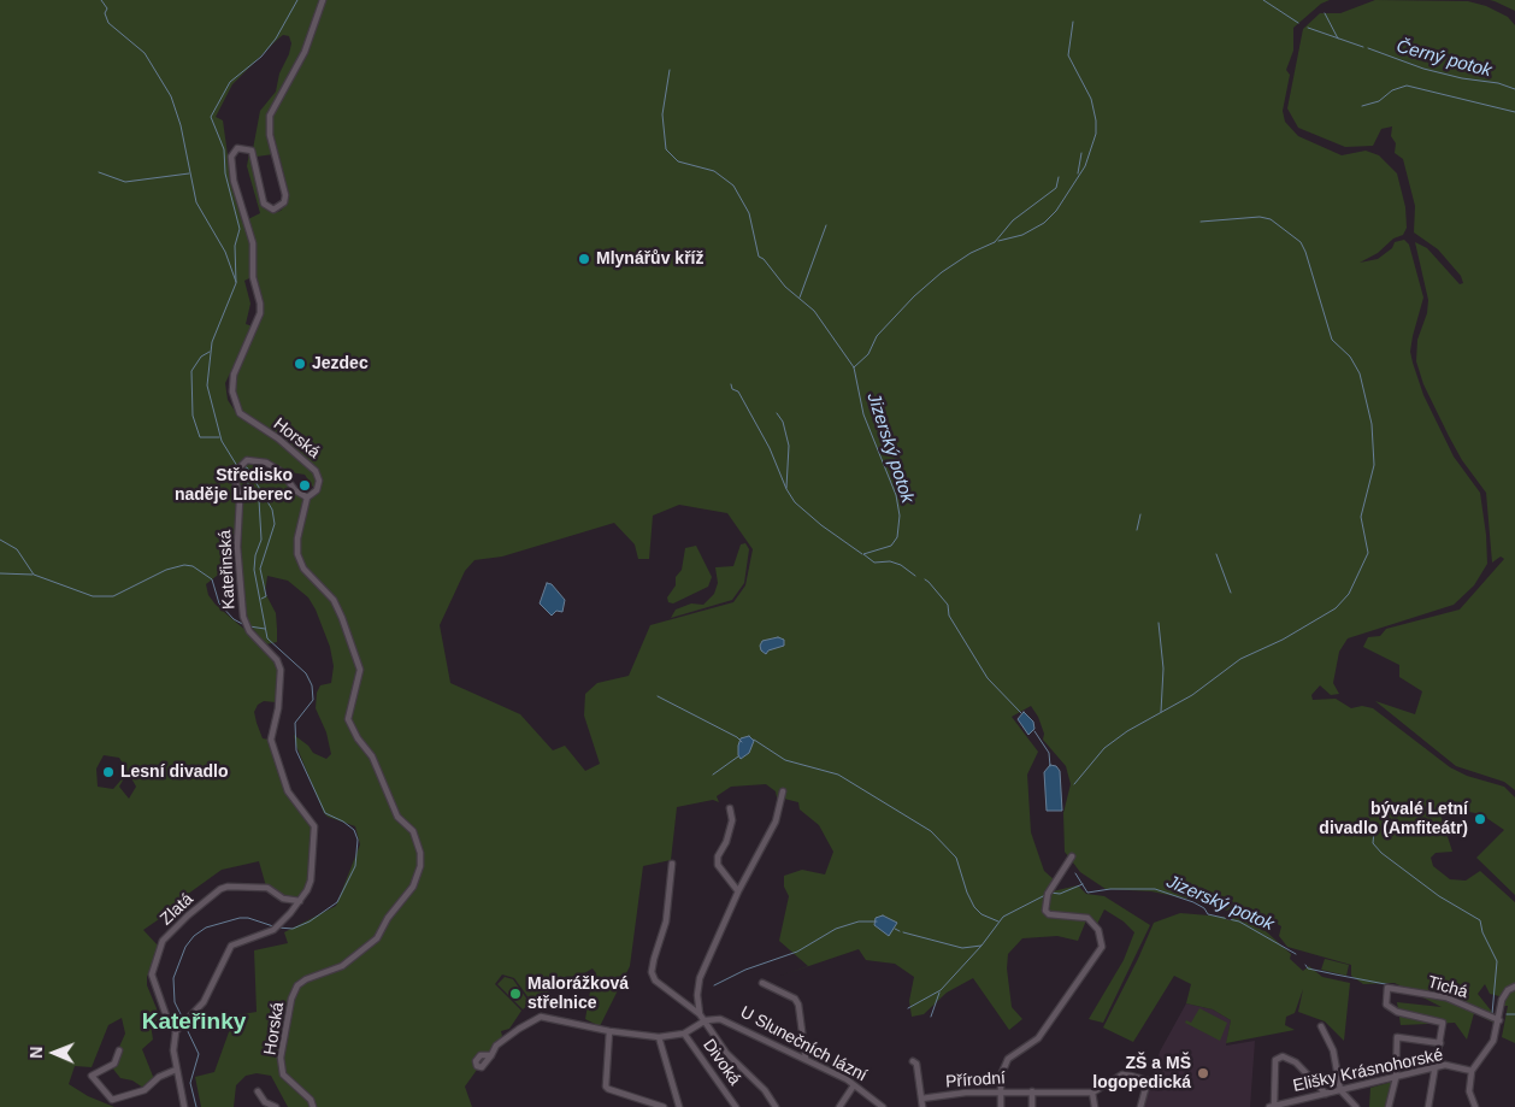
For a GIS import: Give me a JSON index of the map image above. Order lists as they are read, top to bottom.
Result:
{
  "streets": {
    "street": [
      "Horská",
      "Kateřinská",
      "Zlatá",
      "Tichá",
      "U Slunečních lázní",
      "Divoká",
      "Elišky Krásnohorské",
      "Přírodní"
    ]
  },
  "crossings": [
    ["Horská", "Kateřinská"],
    ["Kateřinská", "Zlatá"]
  ],
  "districts": ["Kateřinky"],
  "water": ["Černý potok", "Jizerský potok"],
  "places": [
    "Mlynářův kříž",
    "Jezdec",
    "Středisko naděje Liberec",
    "Lesní divadlo",
    "bývalé Letní divadlo (Amfiteátr)",
    "Malorážková střelnice",
    "ZŠ a MŠ logopedická"
  ],
  "north": "left"
}
